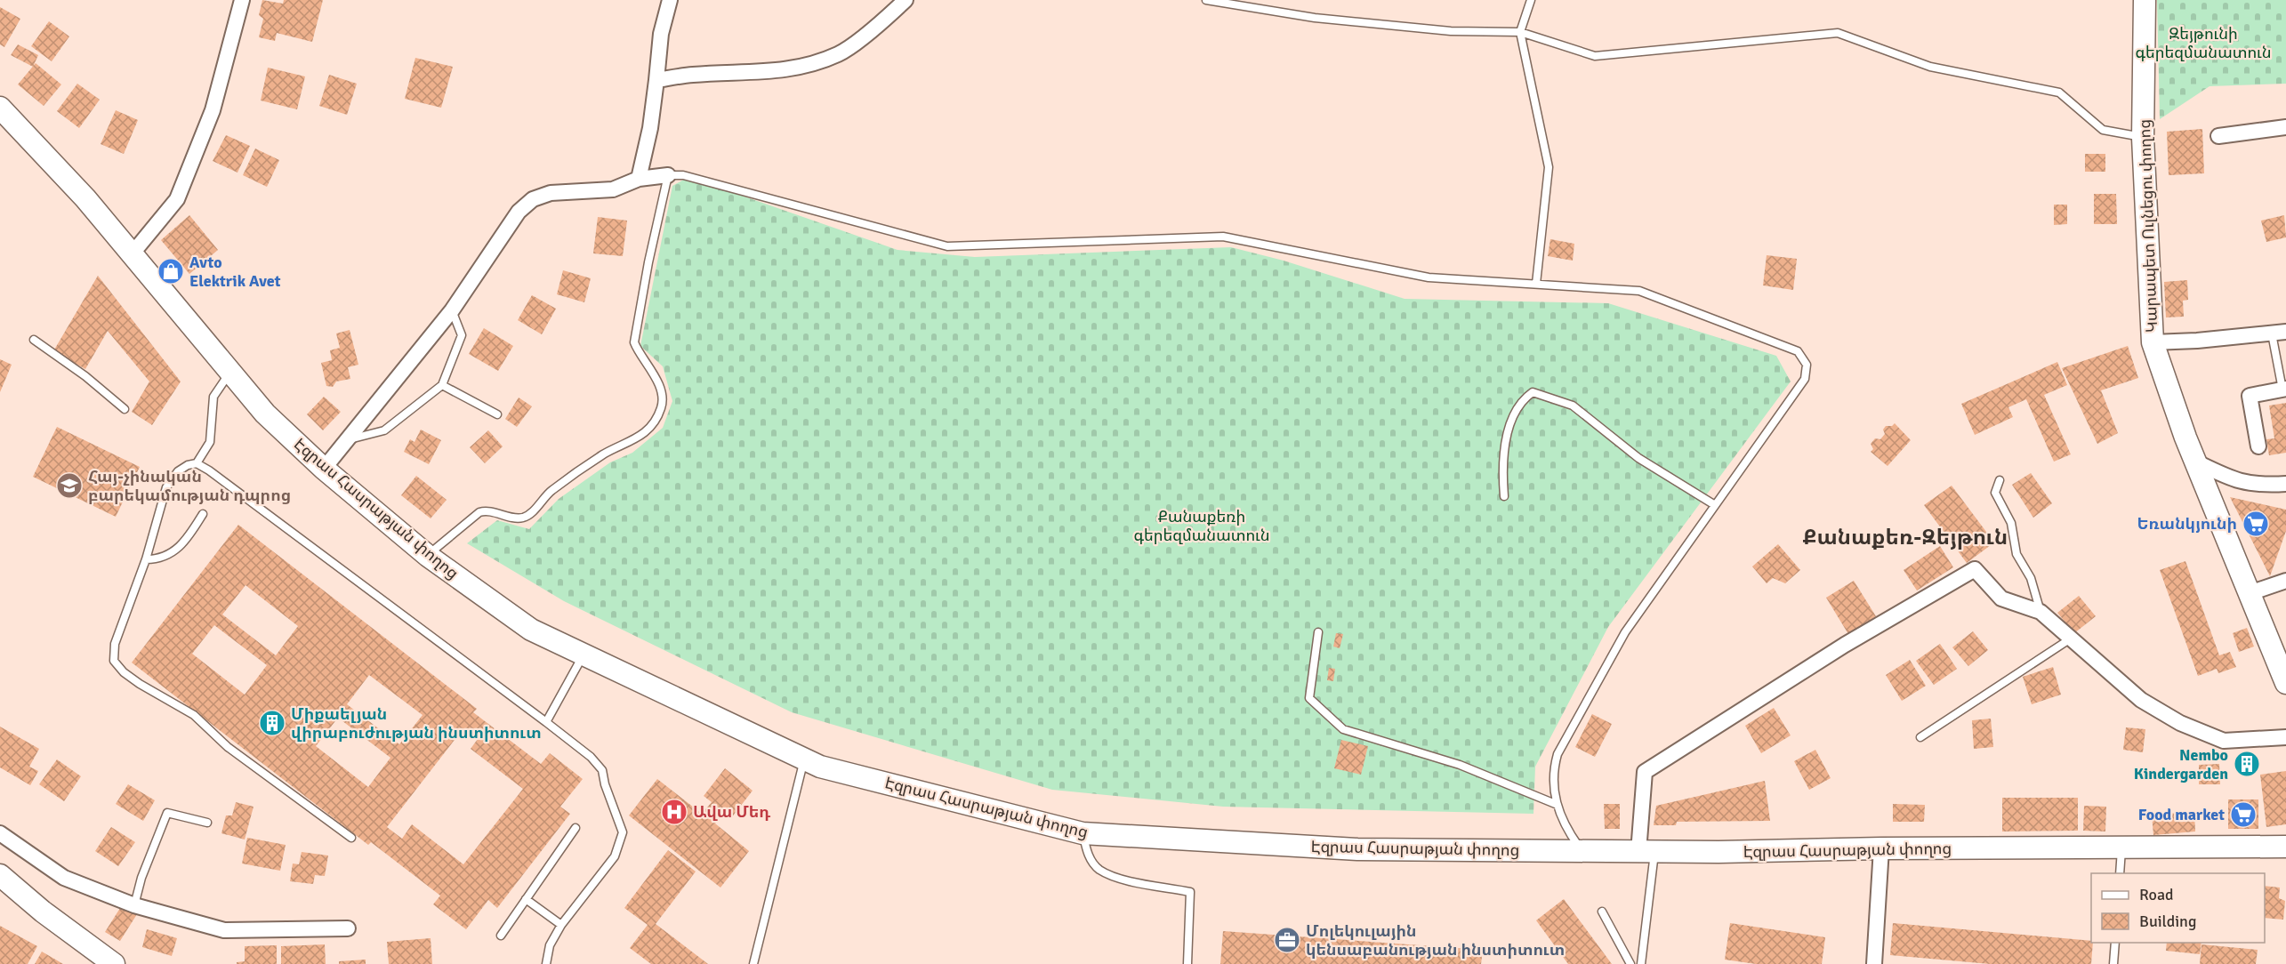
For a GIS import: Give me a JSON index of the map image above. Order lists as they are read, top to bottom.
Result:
{
  "streets": {
    "street": ["Կարապետ Ուլնեցու փողոց", "Էզրաս Հասրաթյան փողոց"]
  },
  "districts": ["Քանաքեռ-Զեյթուն"],
  "parks": ["Զեյթունի գերեզմանատուն", "Քանաքեռի գերեզմանատուն"],
  "places": {
    "shop": ["Avto Elektrik Avet"],
    "school or university": ["Հայ-չինական բարեկամության դպրոց"],
    "supermarket": ["Եռանկյունի", "Food market"],
    "building": ["Միքաելյան վիրաբուժության ինստիտուտ", "Nembo Kindergarden"],
    "hospital": ["Ավա Մեդ"],
    "office": ["Մոլեկուլային կենսաբանության ինստիտուտ"]
  },
  "legend": ["Road", "Building"]
}
